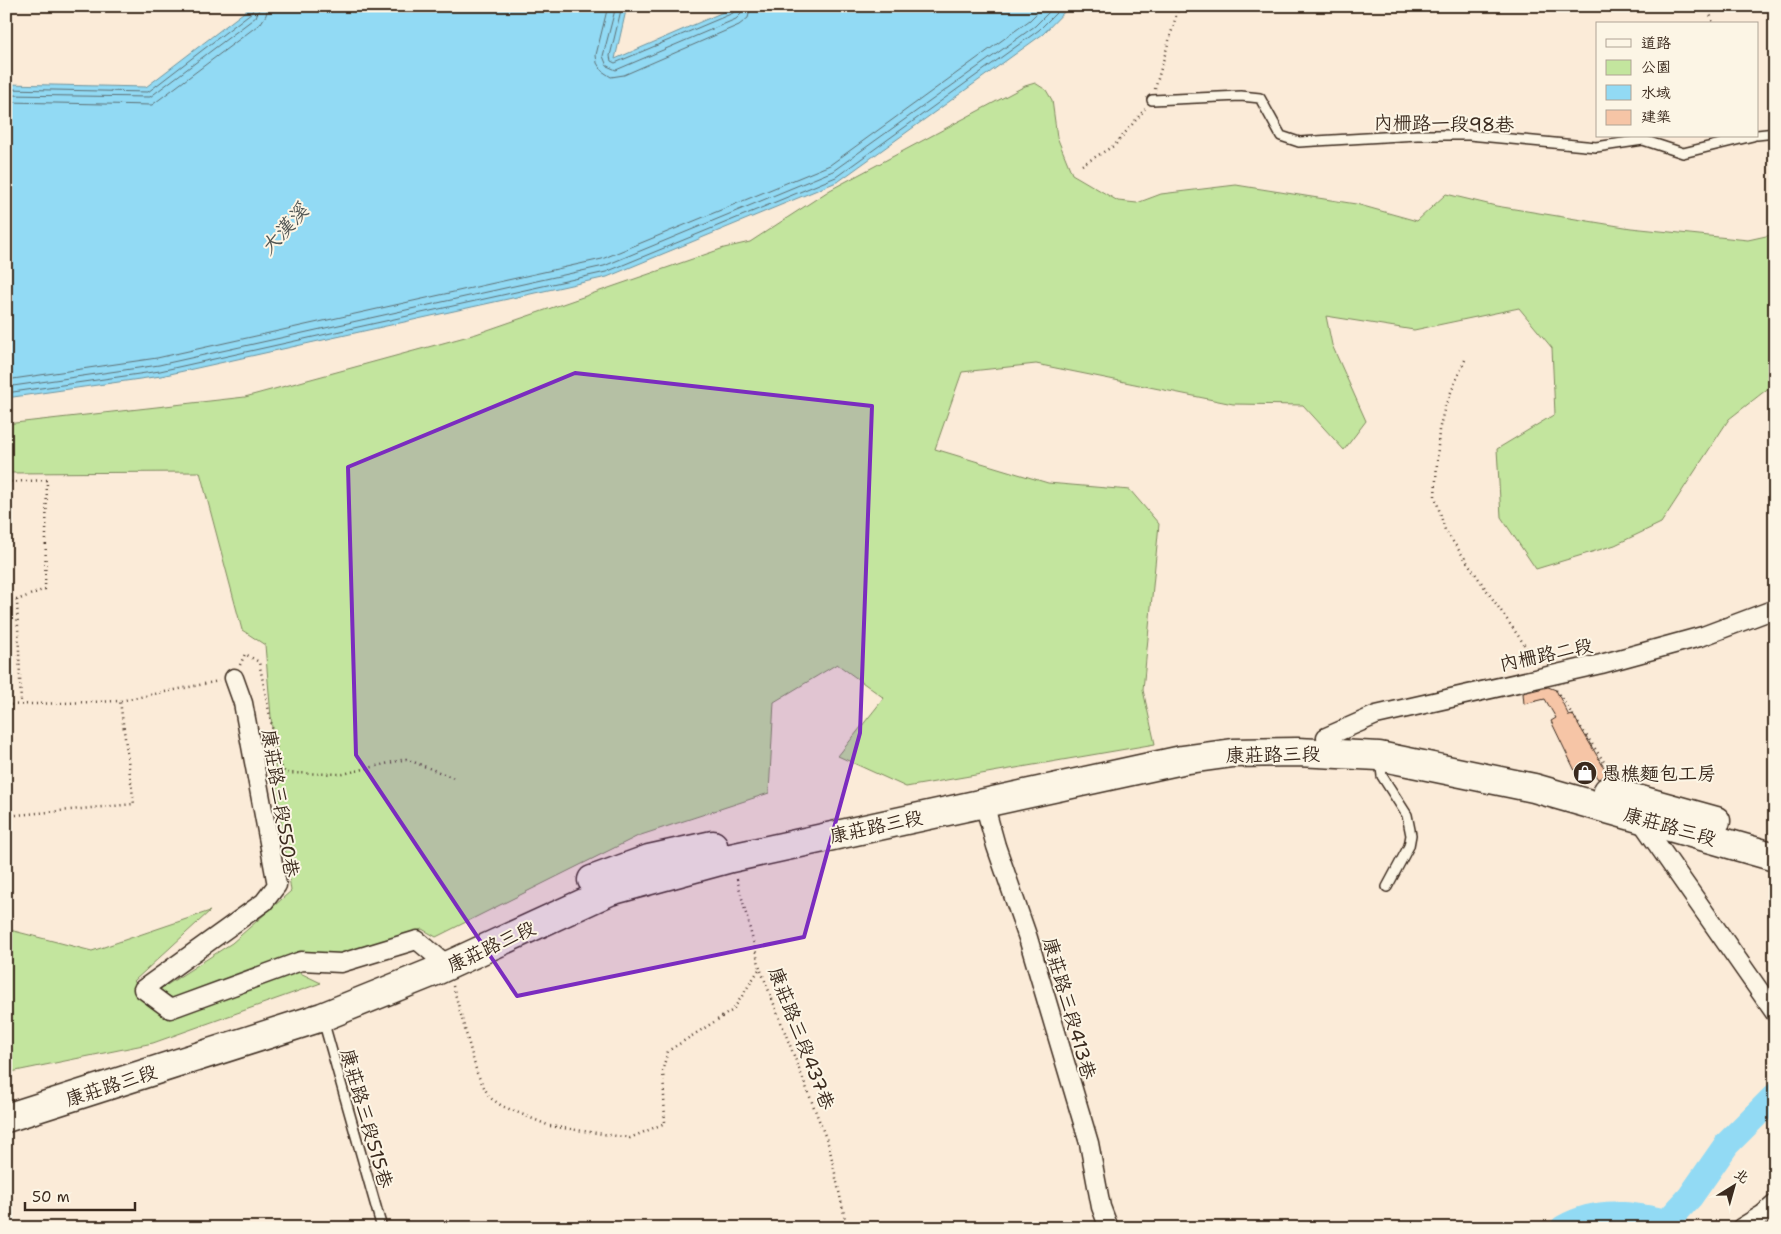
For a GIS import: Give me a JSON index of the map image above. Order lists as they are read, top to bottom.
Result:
{
  "streets": {
    "main road": ["康莊路三段"],
    "street": ["內柵路二段", "康莊路三段550巷", "康莊路三段413巷"],
    "lane": ["內柵路一段98巷", "康莊路三段515巷"],
    "path": ["康莊路三段437巷"]
  },
  "crossings": [
    ["內柵路二段", "康莊路三段"],
    ["康莊路三段", "康莊路三段550巷"],
    ["康莊路三段", "康莊路三段413巷"],
    ["康莊路三段", "康莊路三段437巷"],
    ["康莊路三段", "康莊路三段515巷"]
  ],
  "water": ["大漢溪"],
  "places": {
    "shop": ["愚樵麵包工房"]
  },
  "legend": [
    "道路",
    "公園",
    "水域",
    "建築"
  ],
  "scale_bar": "50 m",
  "north": "top right"
}
